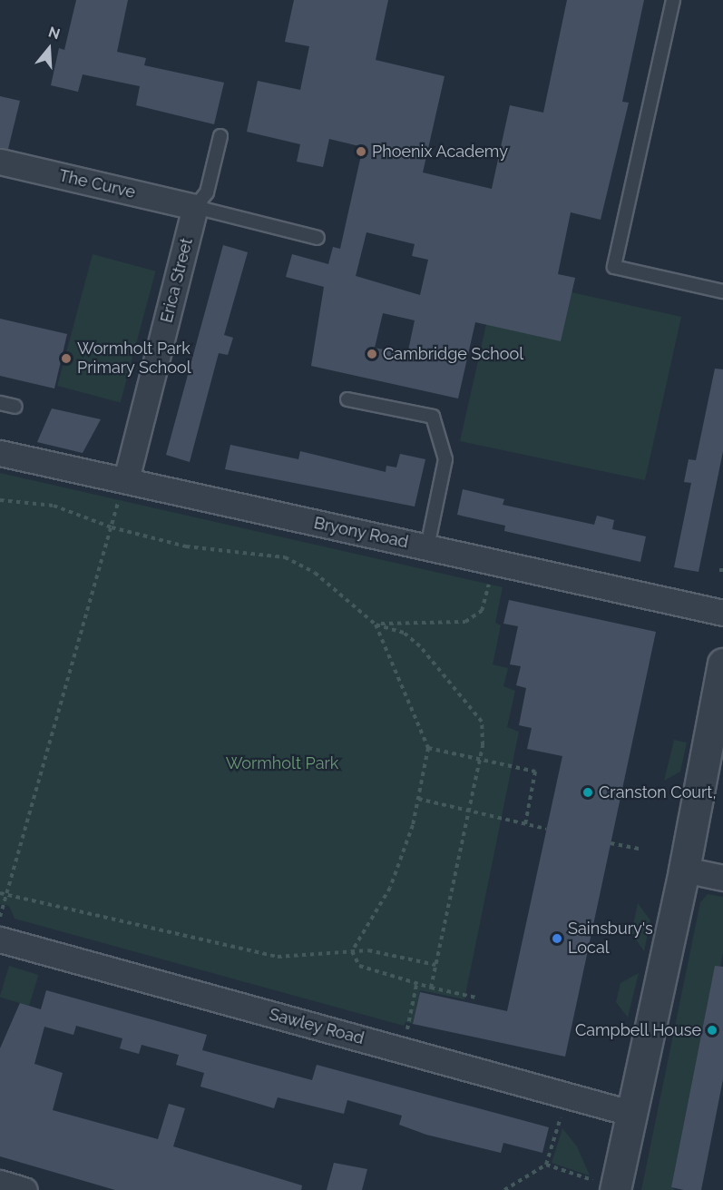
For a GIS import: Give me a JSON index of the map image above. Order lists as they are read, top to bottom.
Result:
{
  "streets": {
    "street": [
      "The Curve",
      "Erica Street",
      "Bryony Road",
      "Sawley Road"
    ]
  },
  "crossings": [
    ["The Curve", "Erica Street"],
    ["Erica Street", "Bryony Road"]
  ],
  "parks": ["Wormholt Park"],
  "places": [
    "Phoenix Academy",
    "Cambridge School",
    "Wormholt Park Primary School",
    "Cranston Court,",
    "Sainsbury's Local",
    "Campbell House"
  ],
  "north": "top"
}
